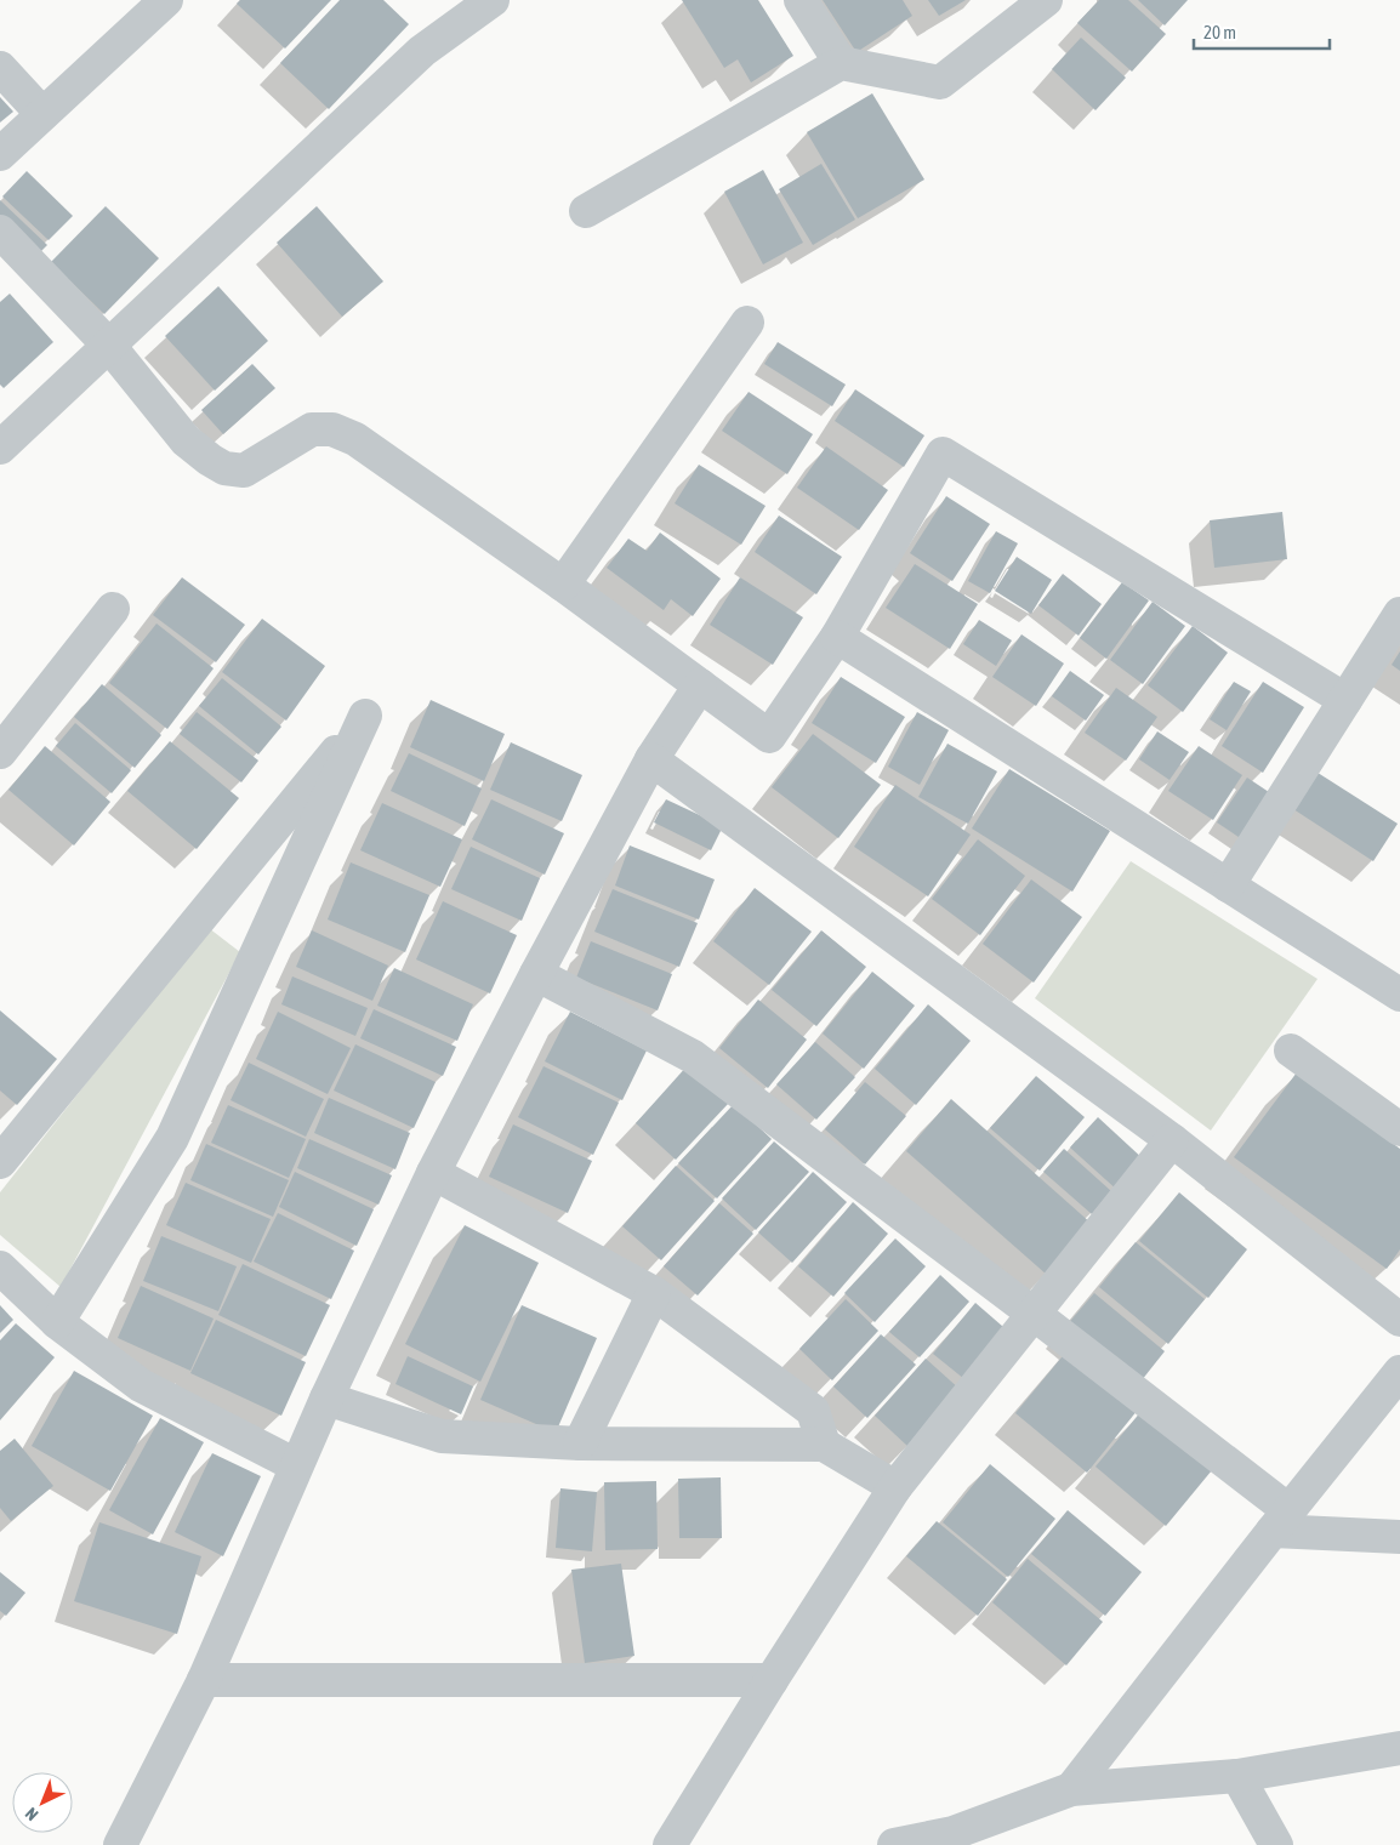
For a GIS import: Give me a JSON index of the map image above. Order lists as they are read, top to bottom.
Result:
{
  "scale_bar": "20 m",
  "north": "bottom left"
}
